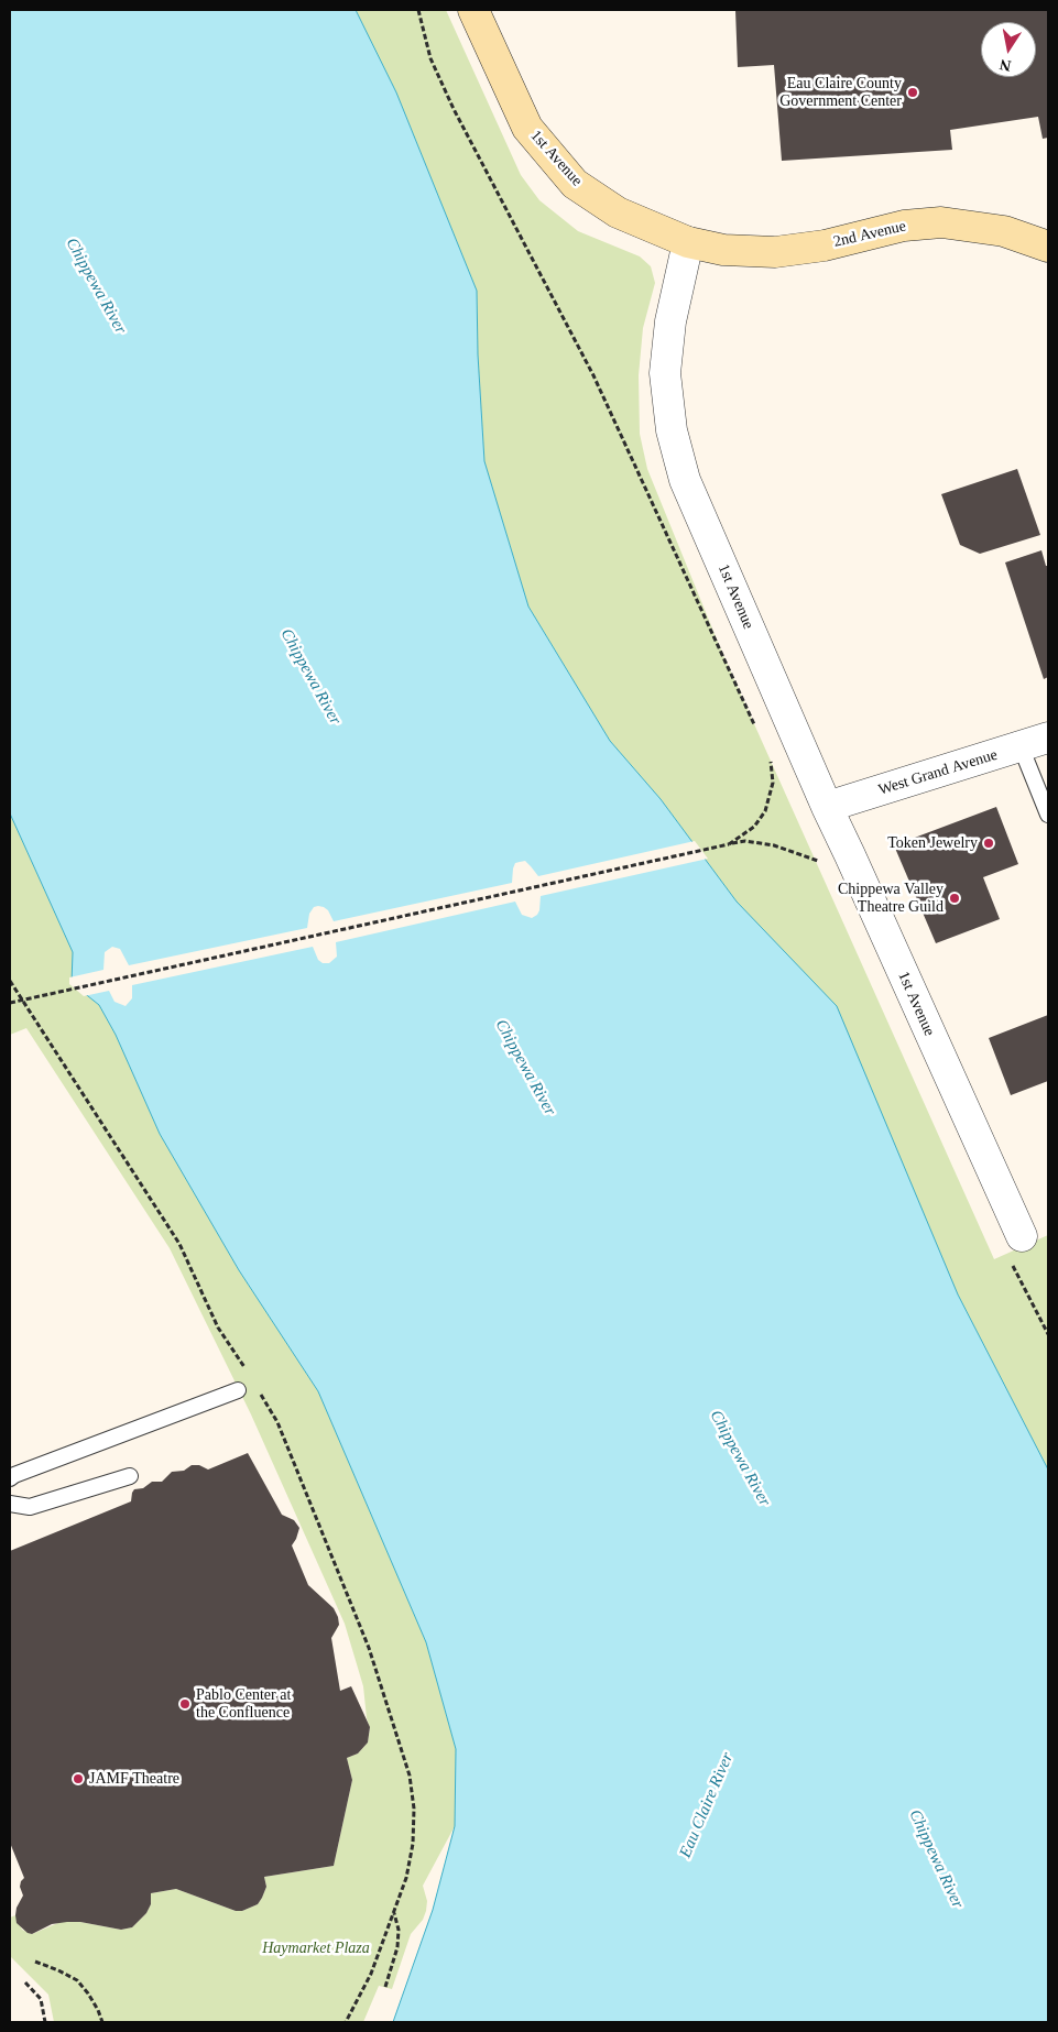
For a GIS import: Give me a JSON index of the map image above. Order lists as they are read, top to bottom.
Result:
{
  "streets": {
    "street": ["1st Avenue", "2nd Avenue", "West Grand Avenue"]
  },
  "crossings": [
    ["1st Avenue", "2nd Avenue"],
    ["1st Avenue", "West Grand Avenue"]
  ],
  "water": ["Chippewa River", "Eau Claire River"],
  "parks": ["Haymarket Plaza"],
  "places": [
    "Eau Claire County Government Center",
    "Token Jewelry",
    "Chippewa Valley Theatre Guild",
    "Pablo Center at the Confluence",
    "JAMF Theatre"
  ],
  "north": "bottom"
}
